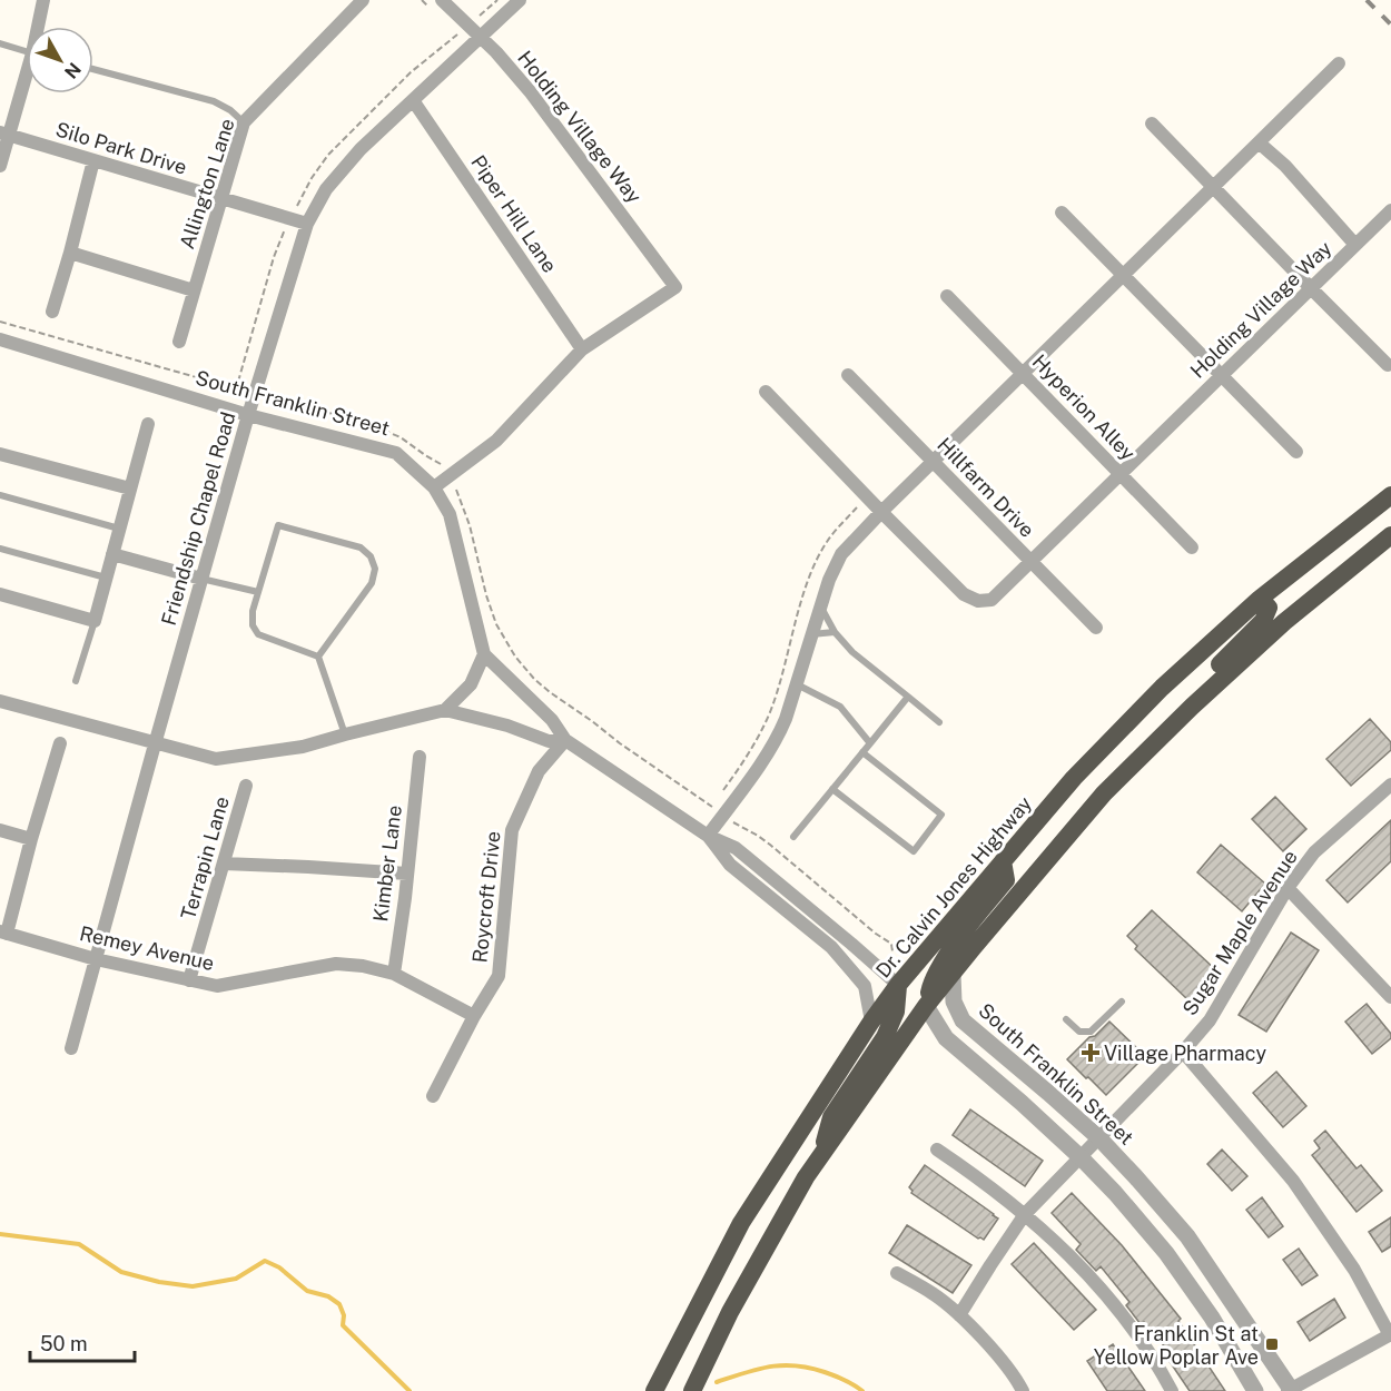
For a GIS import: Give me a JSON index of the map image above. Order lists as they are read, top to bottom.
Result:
{
  "streets": {
    "highway": ["Dr. Calvin Jones Highway"],
    "street": [
      "Holding Village Way",
      "Silo Park Drive",
      "Allington Lane",
      "Piper Hill Lane",
      "South Franklin Street",
      "Hyperion Alley",
      "Hillfarm Drive",
      "Friendship Chapel Road",
      "Terrapin Lane",
      "Kimber Lane",
      "Roycroft Drive",
      "Sugar Maple Avenue",
      "Remey Avenue"
    ]
  },
  "crossings": [
    ["Holding Village Way", "Piper Hill Lane"],
    ["Holding Village Way", "Hyperion Alley"],
    ["Holding Village Way", "Hillfarm Drive"],
    ["Holding Village Way", "Friendship Chapel Road"],
    ["Silo Park Drive", "Allington Lane"],
    ["Silo Park Drive", "Friendship Chapel Road"],
    ["Piper Hill Lane", "Friendship Chapel Road"],
    ["South Franklin Street", "Friendship Chapel Road"],
    ["South Franklin Street", "Sugar Maple Avenue"],
    ["Friendship Chapel Road", "Remey Avenue"],
    ["Terrapin Lane", "Remey Avenue"],
    ["Kimber Lane", "Remey Avenue"],
    ["Roycroft Drive", "Remey Avenue"]
  ],
  "places": {
    "health": ["Village Pharmacy"],
    "transit": ["Franklin St at Yellow Poplar Ave"]
  },
  "scale_bar": "50 m",
  "north": "bottom right"
}
